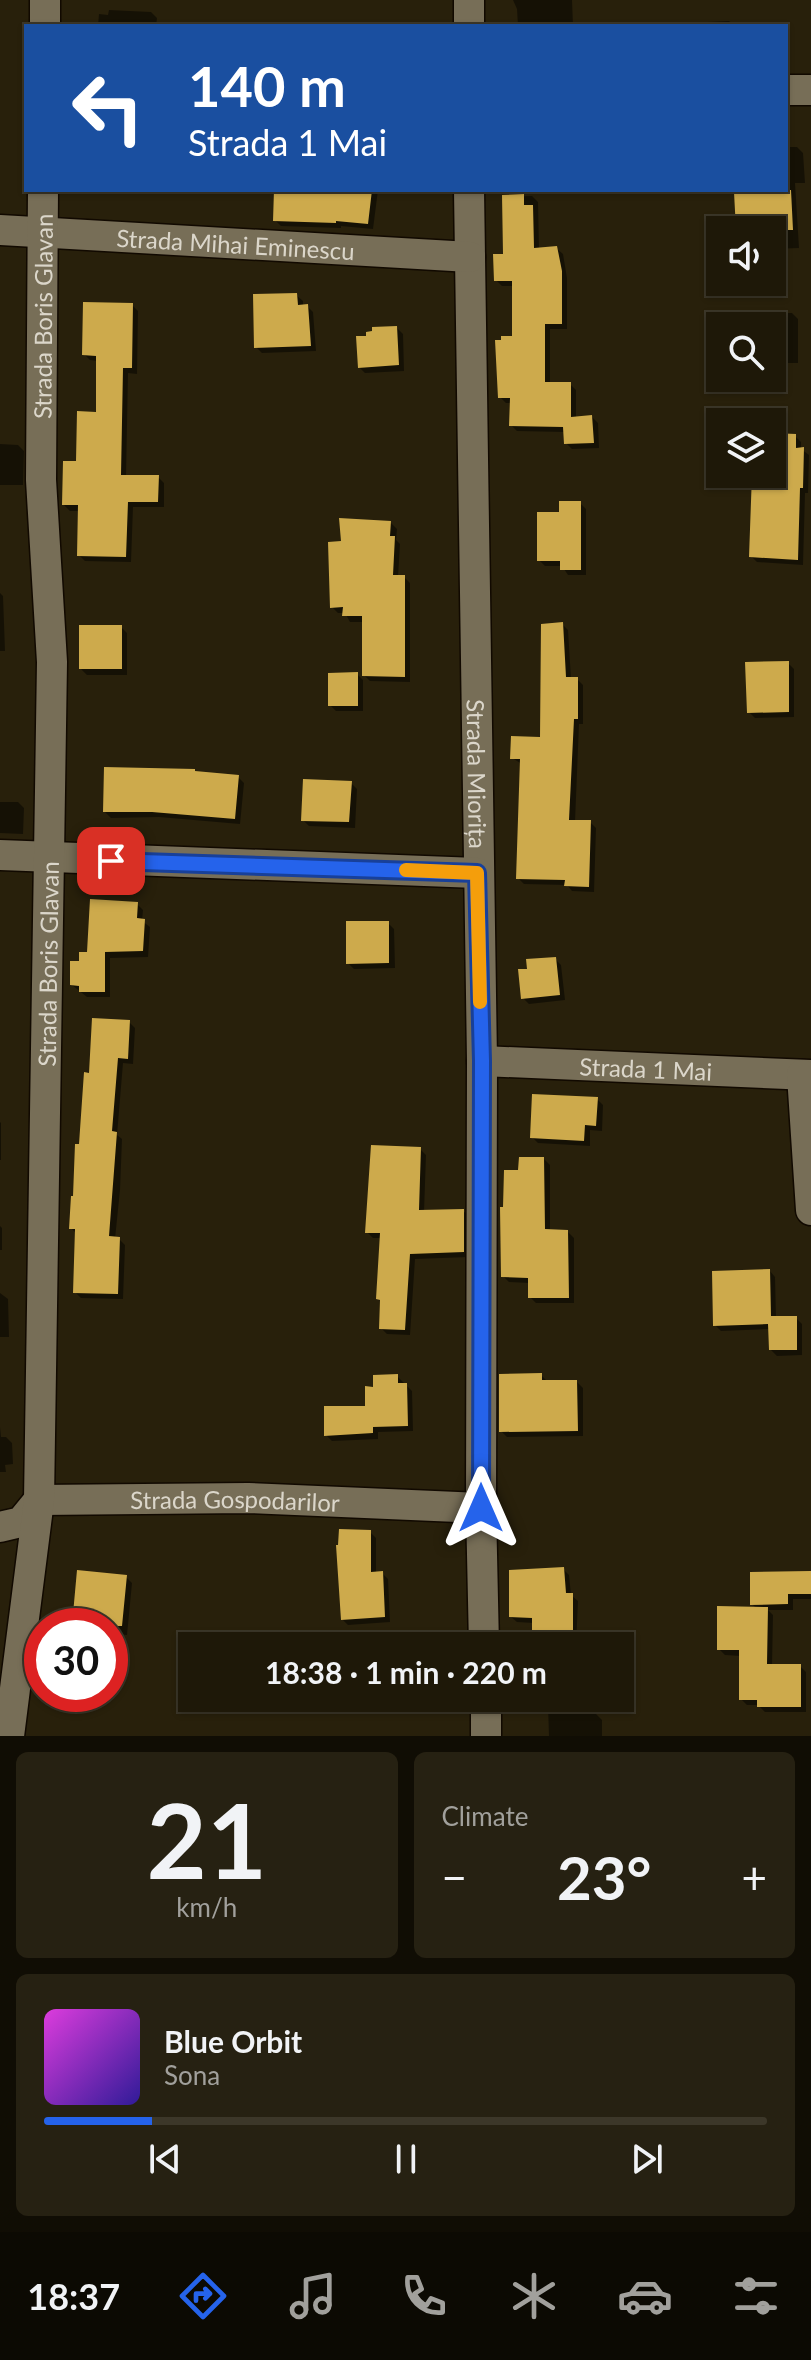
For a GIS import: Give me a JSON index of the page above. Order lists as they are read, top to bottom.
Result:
{
  "streets": {
    "street": [
      "Strada Mihai Eminescu",
      "Strada Boris Glavan",
      "Strada Miorița",
      "Strada 1 Mai",
      "Strada Gospodarilor"
    ]
  },
  "crossings": [
    ["Strada Mihai Eminescu", "Strada Boris Glavan"],
    ["Strada Mihai Eminescu", "Strada Miorița"],
    ["Strada Boris Glavan", "Strada Gospodarilor"],
    ["Strada Miorița", "Strada 1 Mai"],
    ["Strada Miorița", "Strada Gospodarilor"]
  ],
  "page": {
    "turn": ["140 m", "Strada 1 Mai"],
    "limit": "30",
    "trip": "18:38 · 1 min · 220 m",
    "tile": [
      ["21", "km/h"],
      "Climate"
    ],
    "heat": ["−", "23°", "+"],
    "song": ["Blue Orbit", "Sona"],
    "tabs": "18:37"
  }
}
